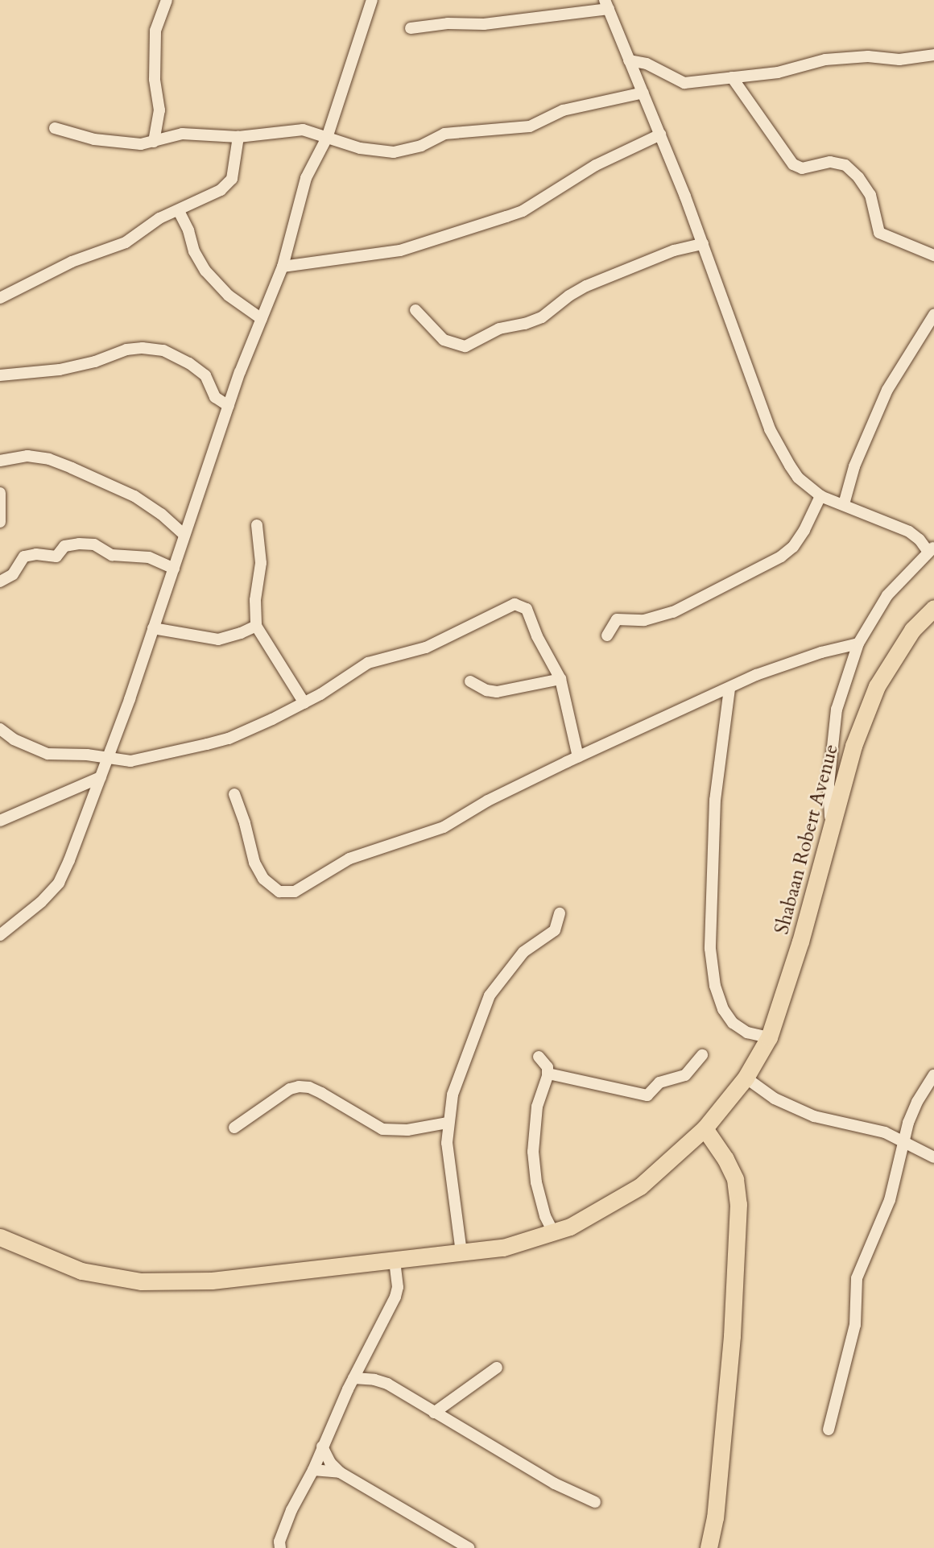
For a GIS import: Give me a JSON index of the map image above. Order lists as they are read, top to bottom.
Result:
{
  "streets": {
    "main road": ["Shabaan Robert Avenue"]
  }
}
